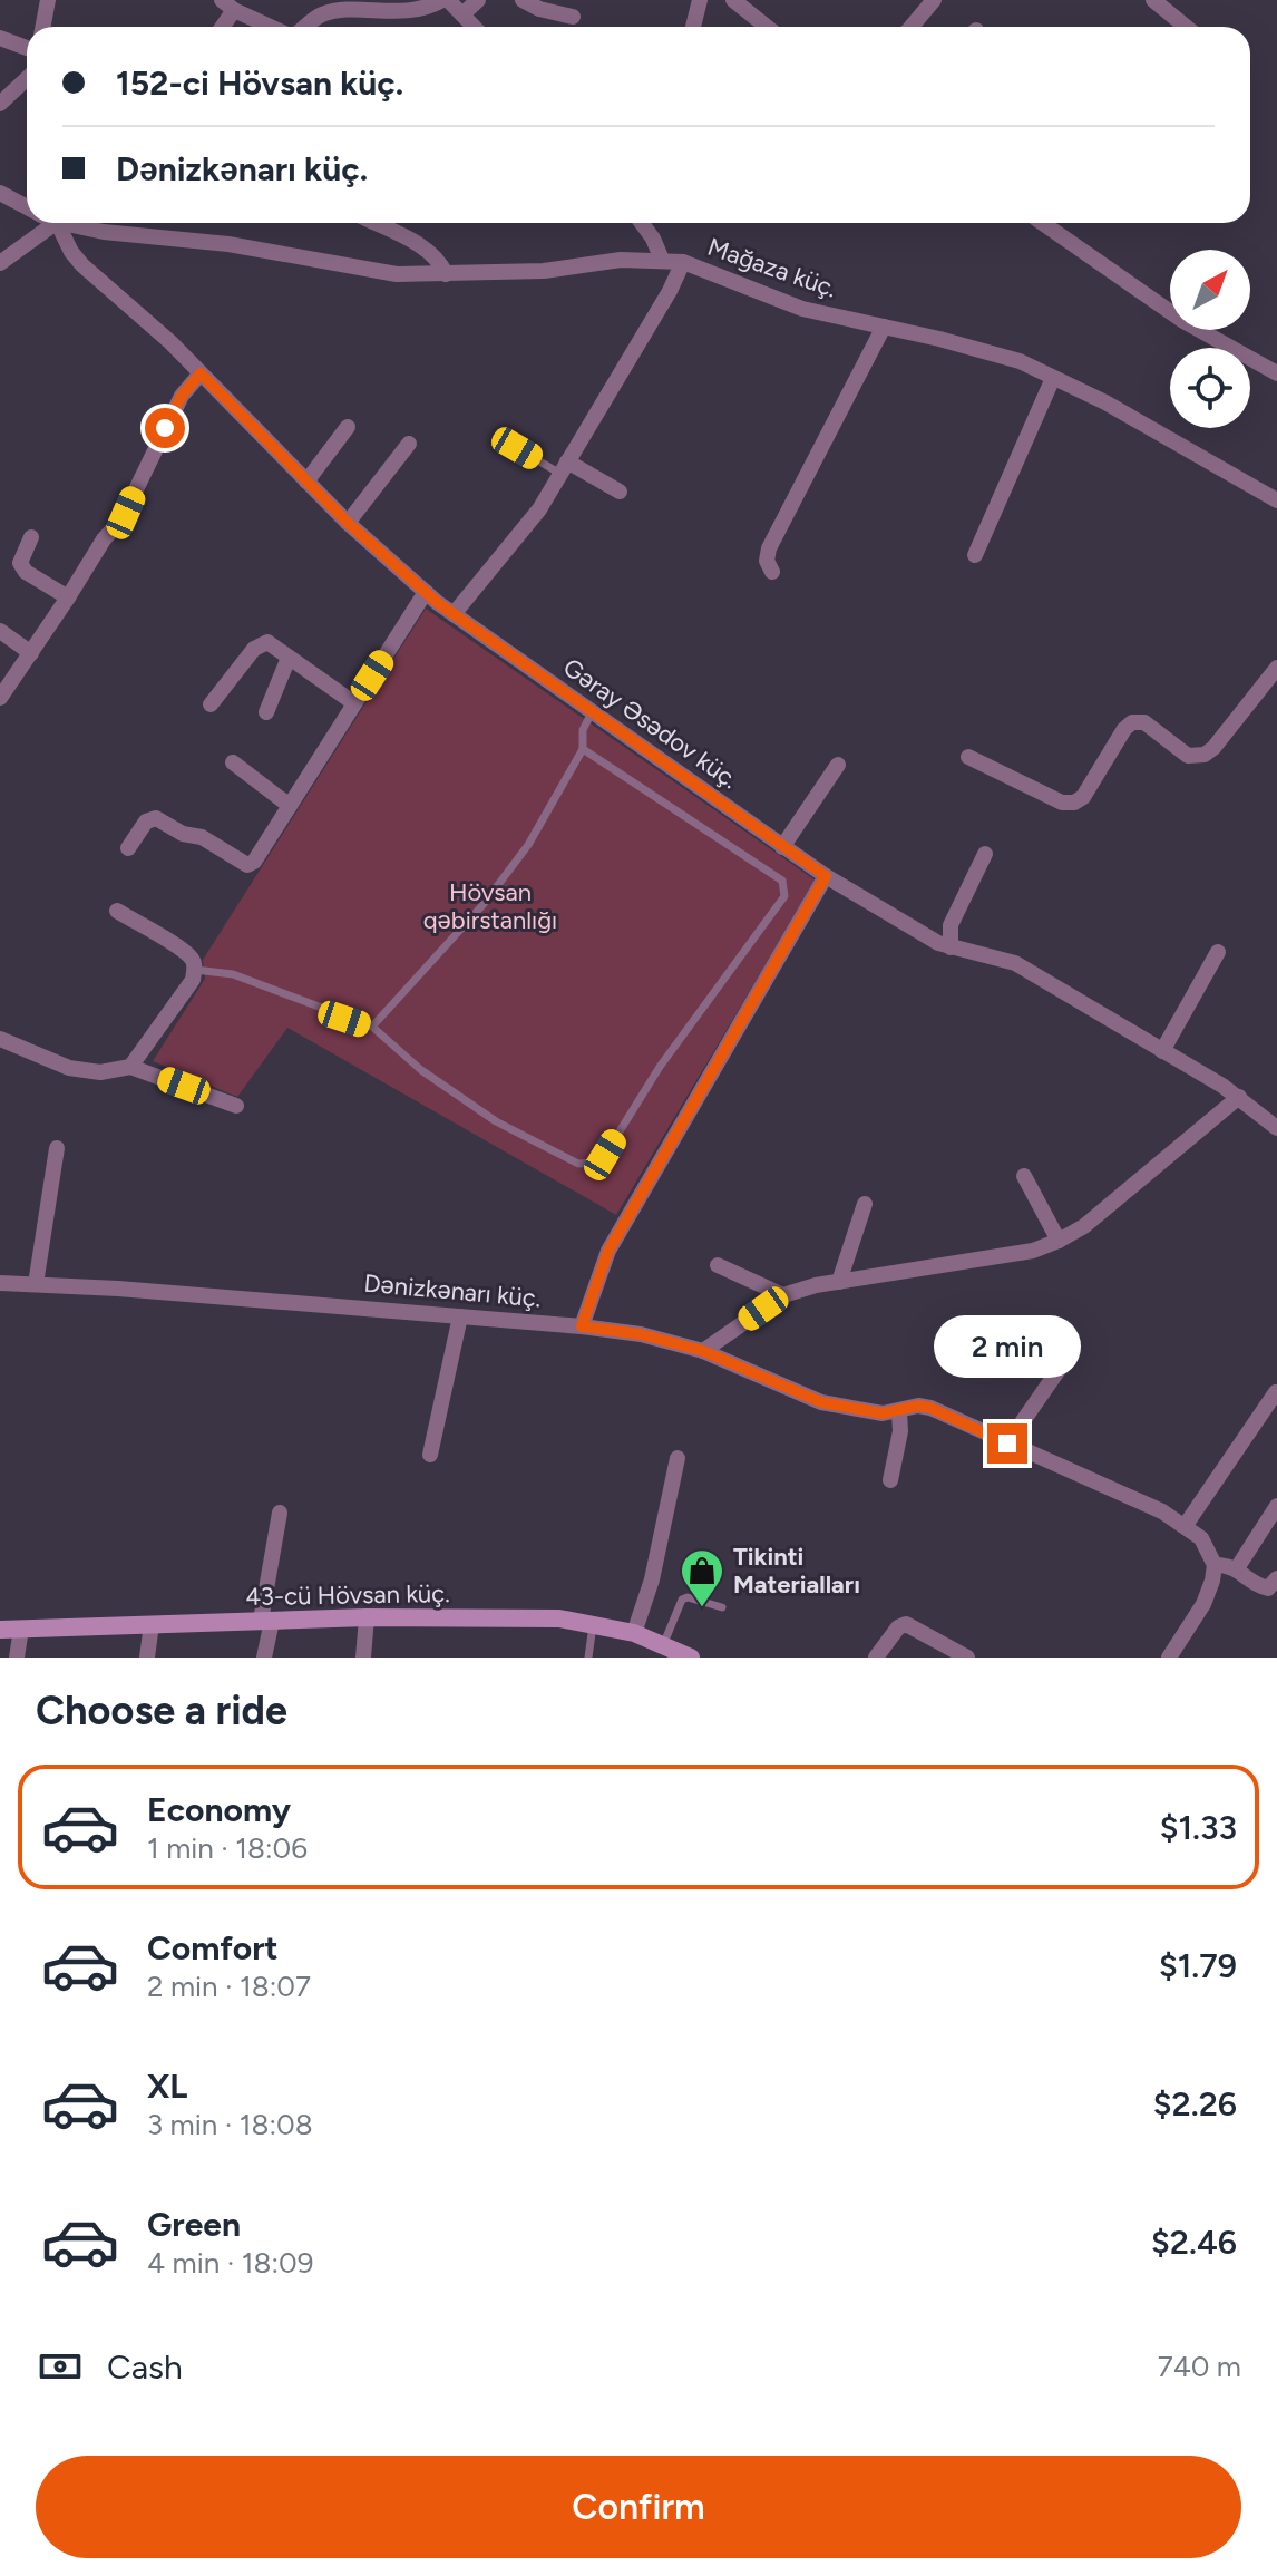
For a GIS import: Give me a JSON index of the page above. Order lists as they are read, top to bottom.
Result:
{
  "streets": {
    "main road": ["43-cü Hövsan küç."],
    "street": ["Mağaza küç.", "Gəray Əsədov küç.", "Dənizkənarı küç."]
  },
  "parks": ["Hövsan qəbirstanlığı"],
  "places": {
    "shop": ["Tikinti Materialları"]
  },
  "north": "top right",
  "page": {
    "banner": ["152-ci Hövsan küç.", "Dənizkənarı küç."],
    "bubble": "2 min",
    "heading": "Choose a ride",
    "list": [
      {
        "name": "Economy",
        "note": "1 min · 18:06",
        "value": "$1.33"
      },
      {
        "name": "Comfort",
        "note": "2 min · 18:07",
        "value": "$1.79"
      },
      {
        "name": "XL",
        "note": "3 min · 18:08",
        "value": "$2.26"
      },
      {
        "name": "Green",
        "note": "4 min · 18:09",
        "value": "$2.46"
      }
    ],
    "pay": ["Cash", "740 m"],
    "buttons": "Confirm"
  }
}
